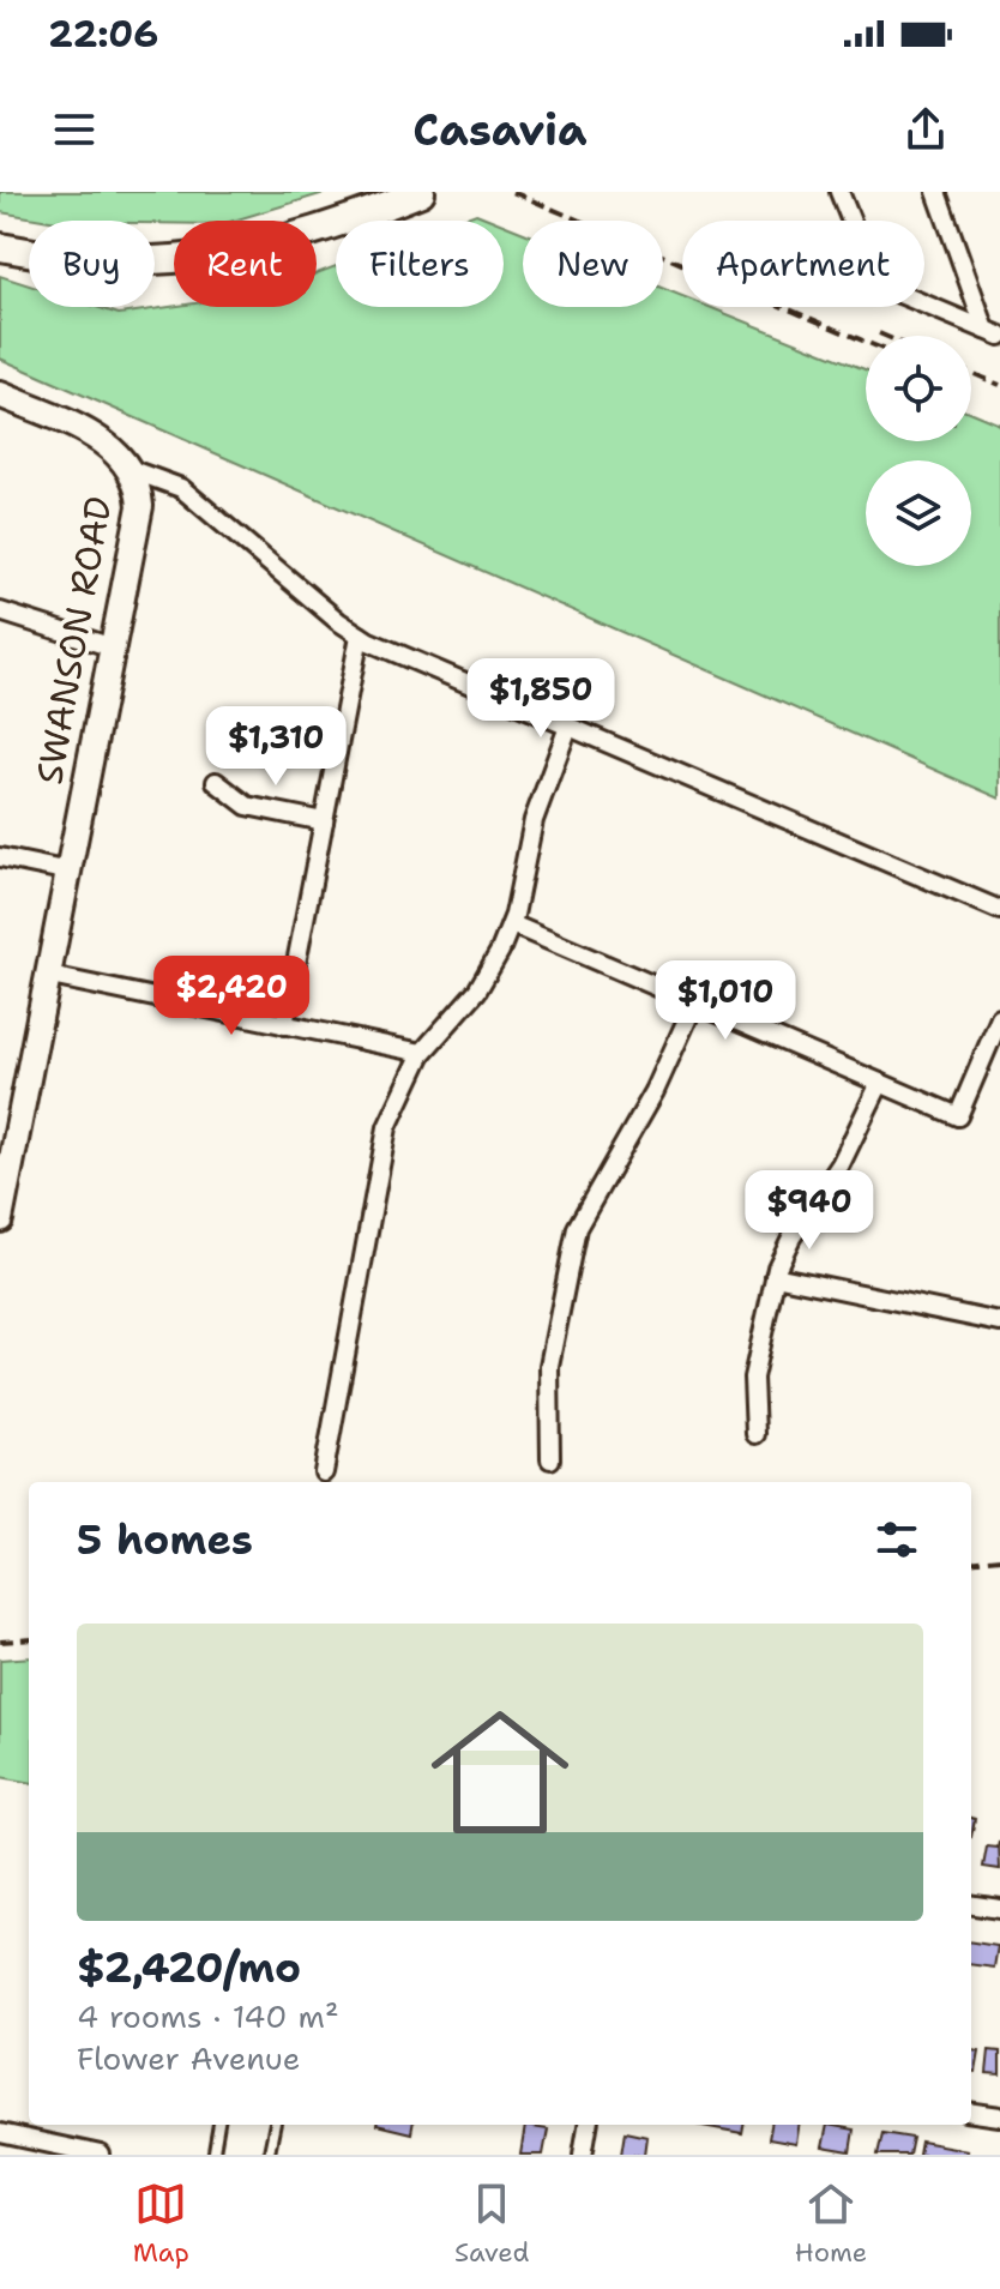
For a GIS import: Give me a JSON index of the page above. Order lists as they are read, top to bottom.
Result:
{
  "streets": {
    "street": ["SWANSON ROAD"]
  },
  "page": {
    "status": "22:06",
    "header": "Casavia",
    "chip": [
      "Buy",
      "Rent",
      "Filters",
      "New",
      "Apartment"
    ],
    "price": [
      "$1,850",
      "$1,310",
      "$2,420",
      "$1,010",
      "$940"
    ],
    "heading": "5 homes",
    "list": [
      {
        "name": "$2,420/mo",
        "note": "4 rooms · 140 m² · Flower Avenue"
      }
    ],
    "tabs": ["Map", "Saved", "Home"]
  }
}
